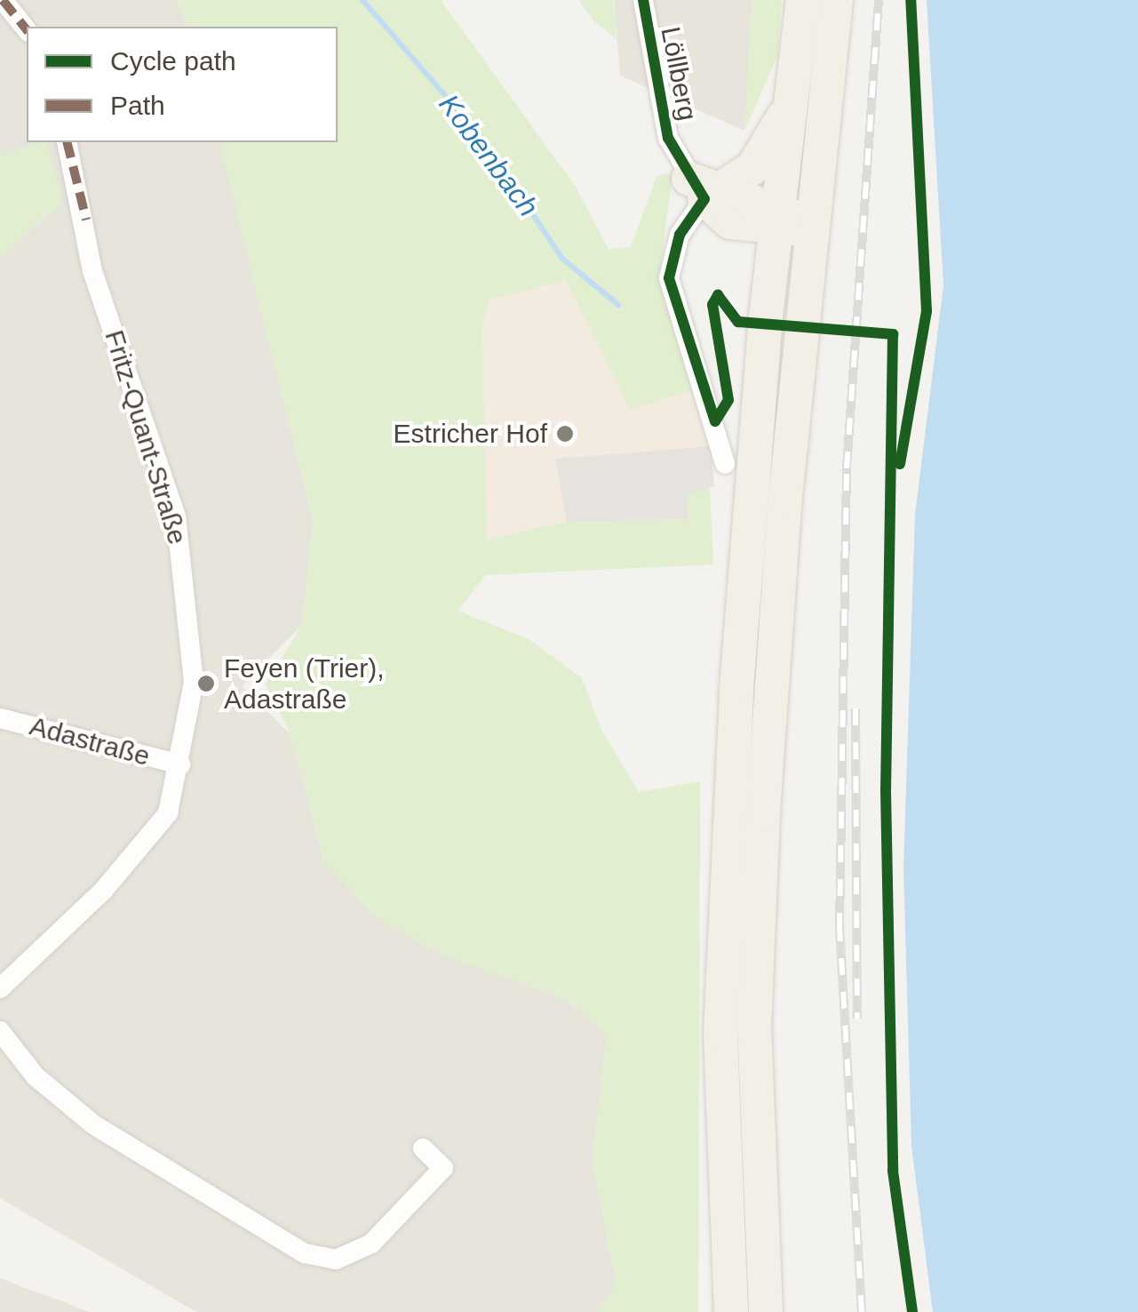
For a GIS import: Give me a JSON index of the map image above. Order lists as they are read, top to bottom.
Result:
{
  "streets": {
    "street": ["Löllberg", "Fritz-Quant-Straße", "Adastraße"]
  },
  "crossings": [
    ["Fritz-Quant-Straße", "Adastraße"]
  ],
  "water": ["Kobenbach"],
  "places": ["Estricher Hof", "Feyen (Trier), Adastraße"],
  "legend": ["Cycle path", "Path"]
}
